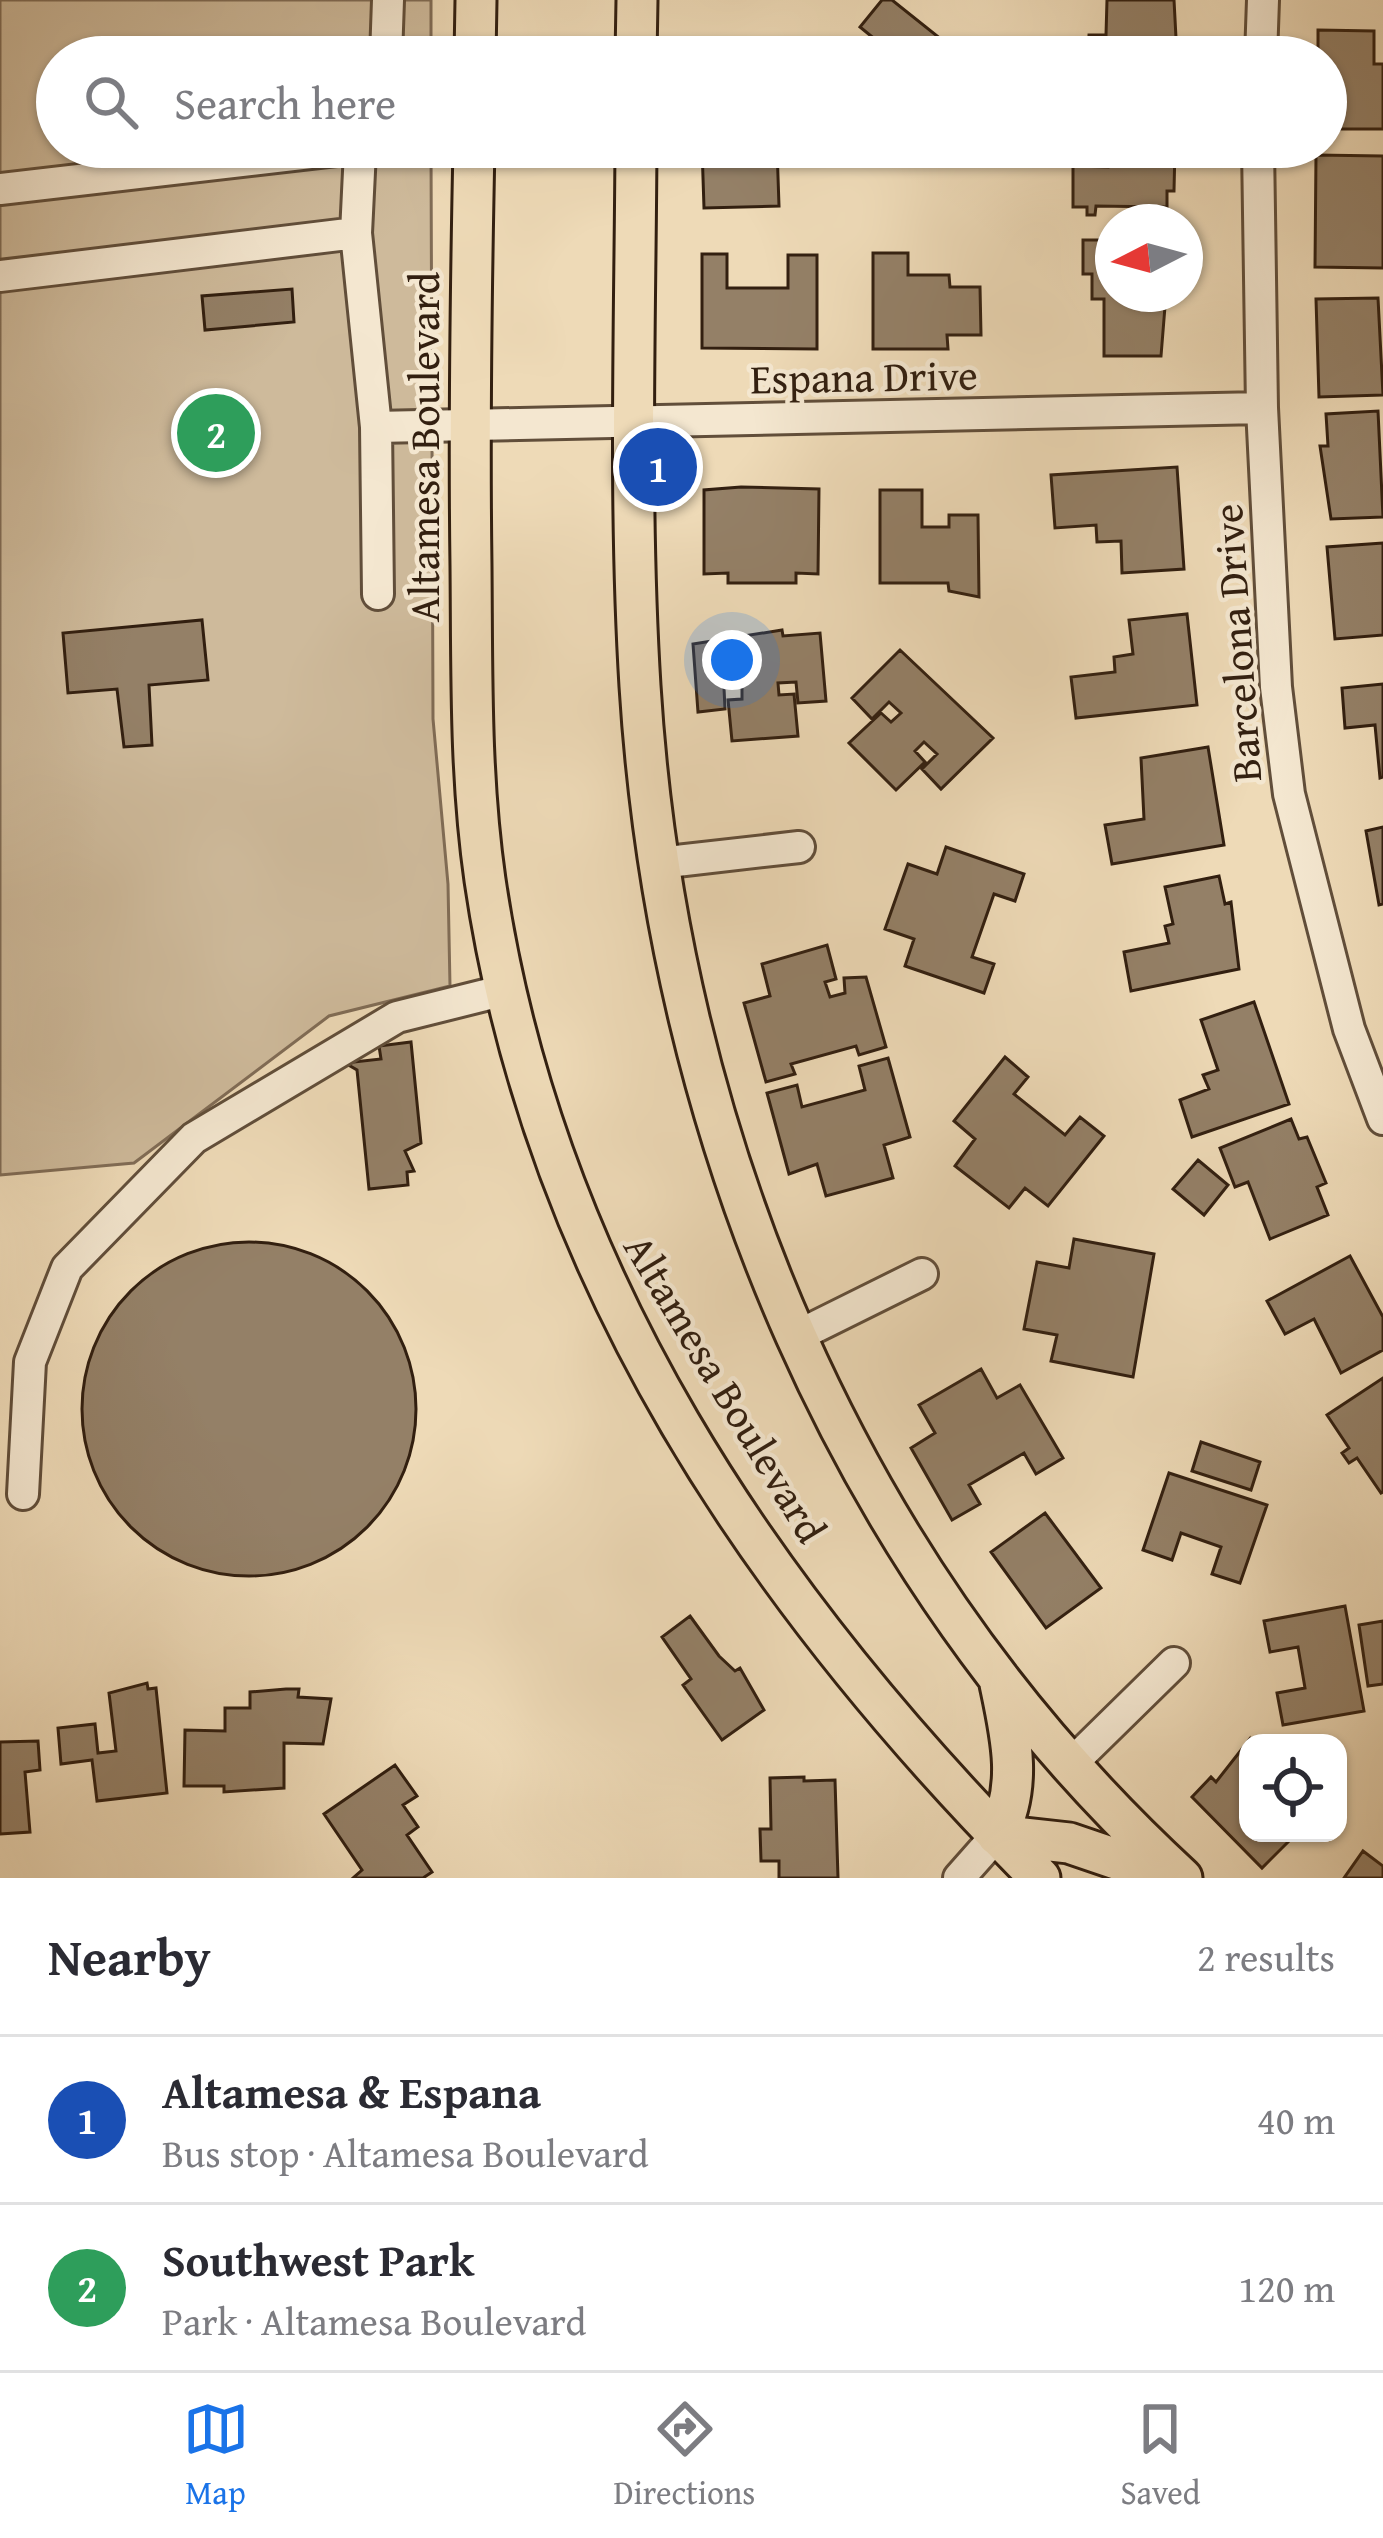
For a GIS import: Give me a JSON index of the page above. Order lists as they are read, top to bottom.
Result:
{
  "streets": {
    "main road": ["Altamesa Boulevard"],
    "street": ["Espana Drive", "Barcelona Drive"]
  },
  "crossings": [
    ["Espana Drive", "Altamesa Boulevard"],
    ["Espana Drive", "Barcelona Drive"]
  ],
  "north": "left",
  "page": {
    "search": "Search here",
    "pins": ["2", "1"],
    "heading": ["Nearby", "2 results"],
    "list": [
      {
        "mark": "1",
        "name": "Altamesa & Espana",
        "note": "Bus stop · Altamesa Boulevard",
        "value": "40 m"
      },
      {
        "mark": "2",
        "name": "Southwest Park",
        "note": "Park · Altamesa Boulevard",
        "value": "120 m"
      }
    ],
    "nav": ["Map", "Directions", "Saved"]
  }
}
